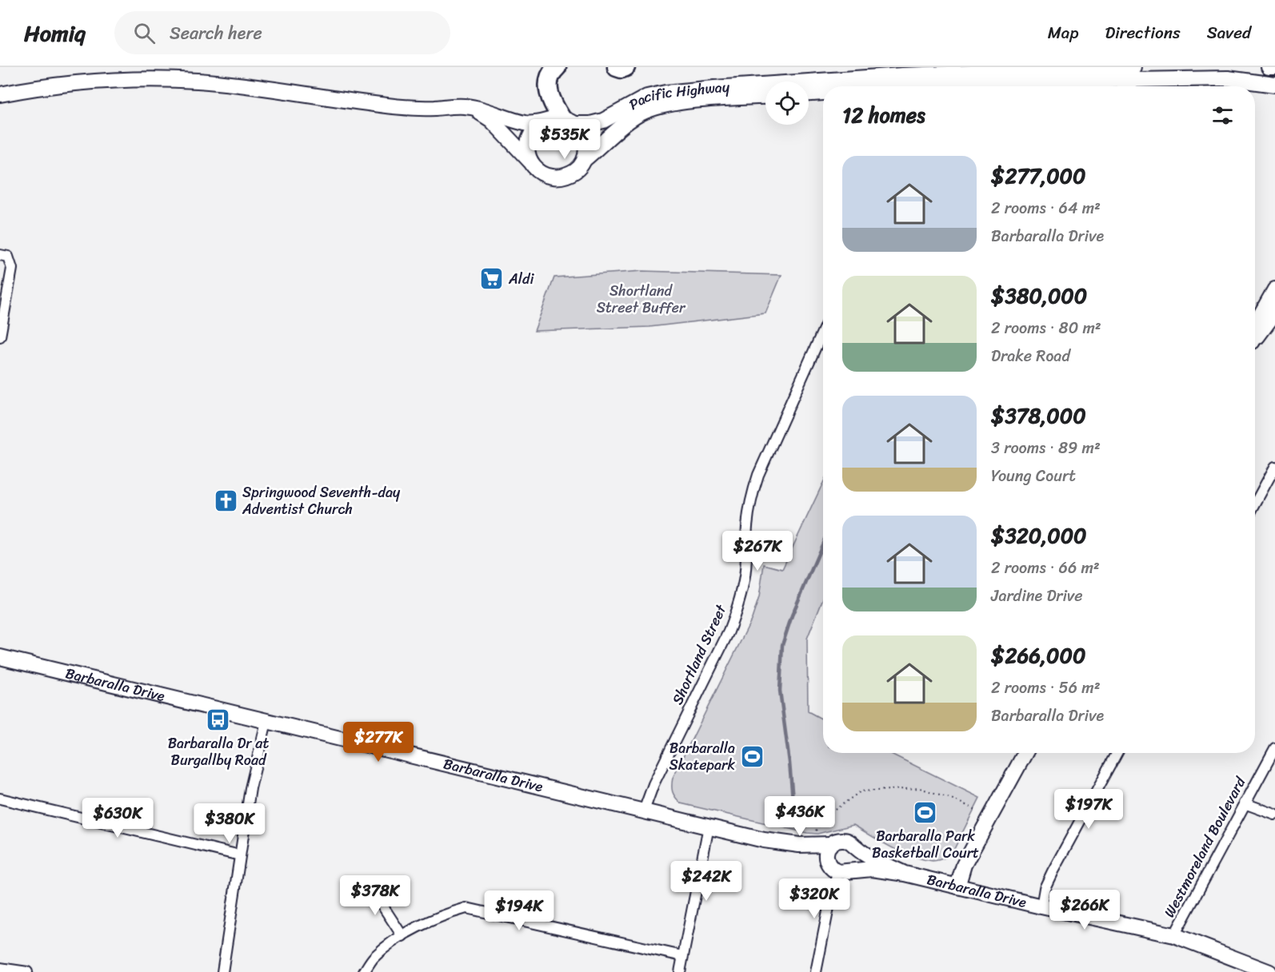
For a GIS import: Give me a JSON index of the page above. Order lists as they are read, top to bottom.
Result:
{
  "streets": {
    "street": [
      "Pacific Highway",
      "Shortland Street",
      "Barbaralla Drive",
      "Westmoreland Boulevard"
    ]
  },
  "crossings": [
    ["Shortland Street", "Barbaralla Drive"],
    ["Barbaralla Drive", "Westmoreland Boulevard"]
  ],
  "parks": ["Shortland Street Buffer"],
  "places": {
    "supermarket": ["Aldi"],
    "church": ["Springwood Seventh-day Adventist Church"],
    "bus stop": ["Barbaralla Dr at Burgallby Road"],
    "sports": ["Barbaralla Skatepark", "Barbaralla Park Basketball Court"]
  },
  "page": {
    "header": "Homiq",
    "search": "Search here",
    "nav": ["Map", "Directions", "Saved"],
    "heading": "12 homes",
    "price": [
      "$535K",
      "$267K",
      "$277K",
      "$197K",
      "$436K",
      "$630K",
      "$380K",
      "$242K",
      "$378K",
      "$320K",
      "$266K",
      "$194K"
    ],
    "list": [
      {
        "name": "$277,000",
        "note": "2 rooms · 64 m² · Barbaralla Drive"
      },
      {
        "name": "$380,000",
        "note": "2 rooms · 80 m² · Drake Road"
      },
      {
        "name": "$378,000",
        "note": "3 rooms · 89 m² · Young Court"
      },
      {
        "name": "$320,000",
        "note": "2 rooms · 66 m² · Jardine Drive"
      },
      {
        "name": "$266,000",
        "note": "2 rooms · 56 m² · Barbaralla Drive"
      }
    ]
  }
}
